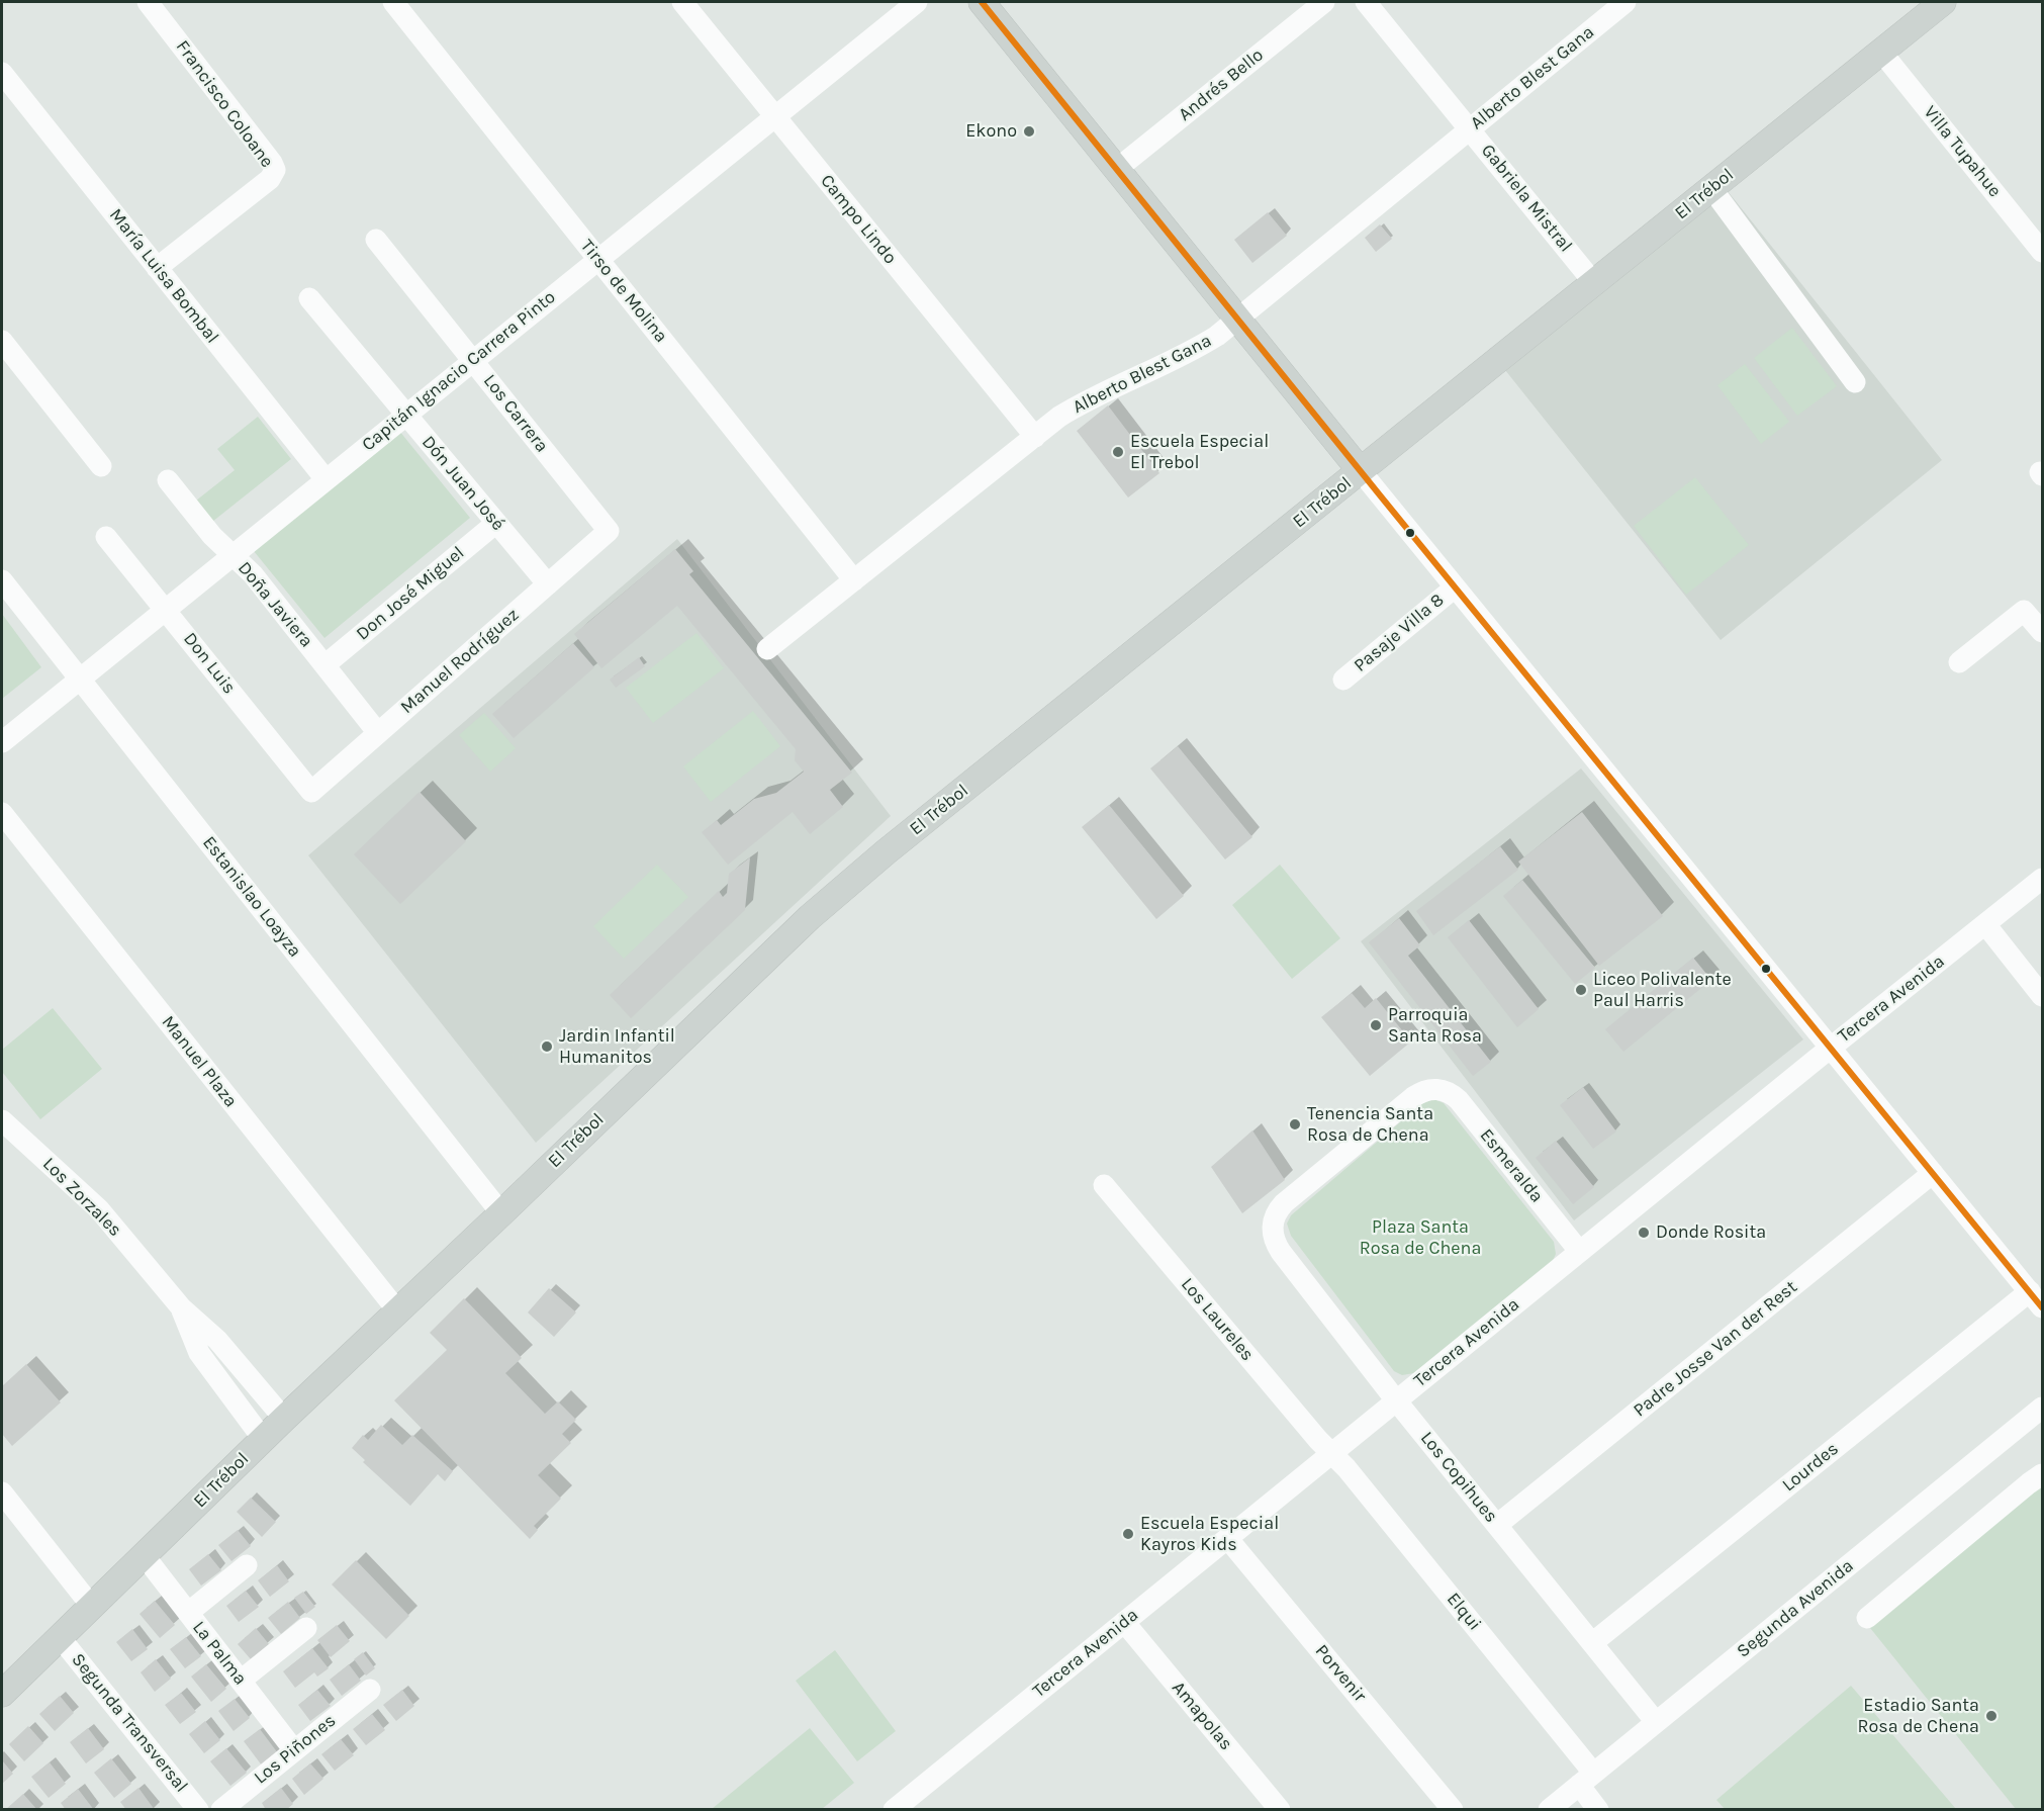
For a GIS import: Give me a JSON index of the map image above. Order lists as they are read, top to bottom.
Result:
{
  "streets": {
    "main road": ["El Trébol"],
    "street": [
      "Alberto Blest Gana",
      "Andrés Bello",
      "Francisco Coloane",
      "Villa Tupahue",
      "Gabriela Mistral",
      "Campo Lindo",
      "María Luisa Bombal",
      "Tirso de Molina",
      "Capitán Ignacio Carrera Pinto",
      "Los Carrera",
      "Dón Juan José",
      "Don José Miguel",
      "Doña Javiera",
      "Pasaje Villa 8",
      "Manuel Rodríguez",
      "Don Luis",
      "Estanislao Loayza",
      "Tercera Avenida",
      "Manuel Plaza",
      "Esmeralda",
      "Los Zorzales",
      "Los Laureles",
      "Padre Josse Van der Rest",
      "Lourdes",
      "Los Copihues",
      "Segunda Avenida",
      "Elqui",
      "La Palma",
      "Porvenir",
      "Amapolas",
      "Segunda Transversal",
      "Los Piñones"
    ]
  },
  "crossings": [
    ["Alberto Blest Gana", "Gabriela Mistral"],
    ["Alberto Blest Gana", "Campo Lindo"],
    ["Alberto Blest Gana", "Tirso de Molina"],
    ["Francisco Coloane", "María Luisa Bombal"],
    ["Villa Tupahue", "El Trébol"],
    ["El Trébol", "Gabriela Mistral"],
    ["El Trébol", "Estanislao Loayza"],
    ["El Trébol", "Manuel Plaza"],
    ["El Trébol", "Los Zorzales"],
    ["El Trébol", "La Palma"],
    ["El Trébol", "Segunda Transversal"],
    ["Campo Lindo", "Capitán Ignacio Carrera Pinto"],
    ["María Luisa Bombal", "Capitán Ignacio Carrera Pinto"],
    ["Tirso de Molina", "Capitán Ignacio Carrera Pinto"],
    ["Capitán Ignacio Carrera Pinto", "Los Carrera"],
    ["Capitán Ignacio Carrera Pinto", "Dón Juan José"],
    ["Capitán Ignacio Carrera Pinto", "Doña Javiera"],
    ["Capitán Ignacio Carrera Pinto", "Don Luis"],
    ["Capitán Ignacio Carrera Pinto", "Estanislao Loayza"],
    ["Los Carrera", "Manuel Rodríguez"],
    ["Dón Juan José", "Don José Miguel"],
    ["Dón Juan José", "Manuel Rodríguez"],
    ["Don José Miguel", "Doña Javiera"],
    ["Doña Javiera", "Manuel Rodríguez"],
    ["Manuel Rodríguez", "Don Luis"],
    ["Tercera Avenida", "Esmeralda"],
    ["Tercera Avenida", "Los Laureles"],
    ["Tercera Avenida", "Los Copihues"],
    ["Tercera Avenida", "Elqui"],
    ["Tercera Avenida", "Porvenir"],
    ["Tercera Avenida", "Amapolas"],
    ["Esmeralda", "Los Copihues"],
    ["Los Laureles", "Elqui"],
    ["Padre Josse Van der Rest", "Los Copihues"],
    ["Lourdes", "Los Copihues"],
    ["Los Copihues", "Segunda Avenida"],
    ["Segunda Avenida", "Elqui"],
    ["La Palma", "Los Piñones"]
  ],
  "parks": ["Plaza Santa Rosa de Chena"],
  "places": [
    "Ekono",
    "Escuela Especial El Trebol",
    "Liceo Polivalente Paul Harris",
    "Parroquia Santa Rosa",
    "Jardin Infantil Humanitos",
    "Tenencia Santa Rosa de Chena",
    "Donde Rosita",
    "Escuela Especial Kayros Kids",
    "Estadio Santa Rosa de Chena"
  ]
}
